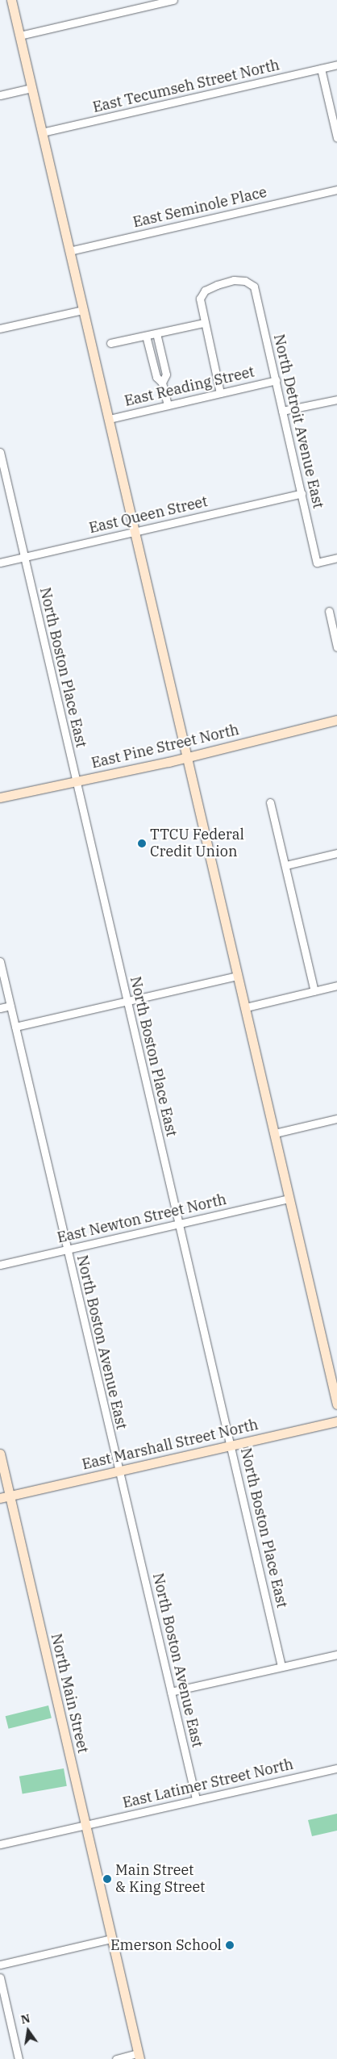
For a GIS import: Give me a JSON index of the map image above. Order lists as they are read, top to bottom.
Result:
{
  "streets": {
    "main road": ["East Pine Street North", "East Marshall Street North", "North Main Street"],
    "street": [
      "East Tecumseh Street North",
      "East Seminole Place",
      "East Reading Street",
      "North Detroit Avenue East",
      "East Queen Street",
      "North Boston Place East",
      "East Newton Street North",
      "North Boston Avenue East",
      "East Latimer Street North"
    ]
  },
  "crossings": [
    ["East Reading Street", "North Detroit Avenue East"],
    ["North Detroit Avenue East", "East Queen Street"],
    ["East Queen Street", "North Boston Place East"],
    ["North Boston Place East", "East Pine Street North"],
    ["North Boston Place East", "East Newton Street North"],
    ["North Boston Place East", "East Marshall Street North"],
    ["East Newton Street North", "North Boston Avenue East"],
    ["North Boston Avenue East", "East Marshall Street North"],
    ["North Boston Avenue East", "East Latimer Street North"],
    ["East Marshall Street North", "North Main Street"],
    ["North Main Street", "East Latimer Street North"]
  ],
  "places": ["TTCU Federal Credit Union", "Main Street & King Street", "Emerson School"],
  "north": "top"
}
